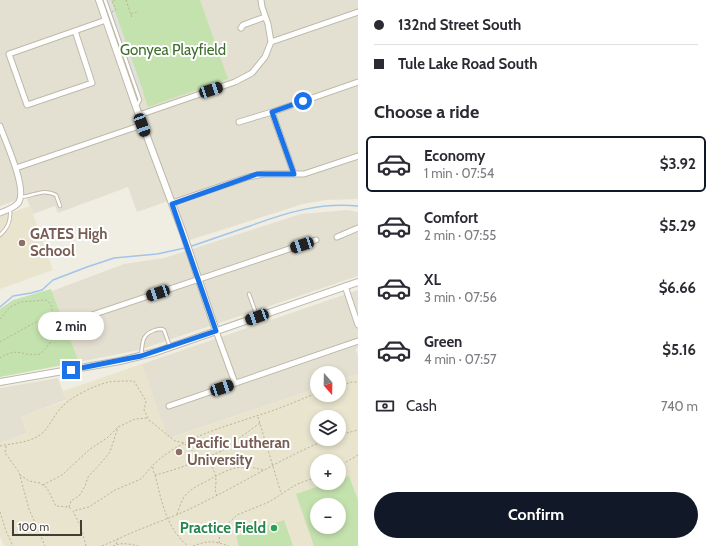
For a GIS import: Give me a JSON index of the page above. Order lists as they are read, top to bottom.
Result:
{
  "parks": ["Gonyea Playfield"],
  "places": ["GATES High School", "Pacific Lutheran University", "Practice Field"],
  "scale_bar": "100 m",
  "north": "bottom",
  "page": {
    "banner": ["132nd Street South", "Tule Lake Road South"],
    "heading": "Choose a ride",
    "list": [
      {
        "name": "Economy",
        "note": "1 min · 07:54",
        "value": "$3.92"
      },
      {
        "name": "Comfort",
        "note": "2 min · 07:55",
        "value": "$5.29"
      },
      {
        "name": "XL",
        "note": "3 min · 07:56",
        "value": "$6.66"
      },
      {
        "name": "Green",
        "note": "4 min · 07:57",
        "value": "$5.16"
      }
    ],
    "bubble": "2 min",
    "map_buttons": ["+", "−"],
    "pay": ["Cash", "740 m"],
    "buttons": "Confirm",
    "scale": "100 m"
  }
}
